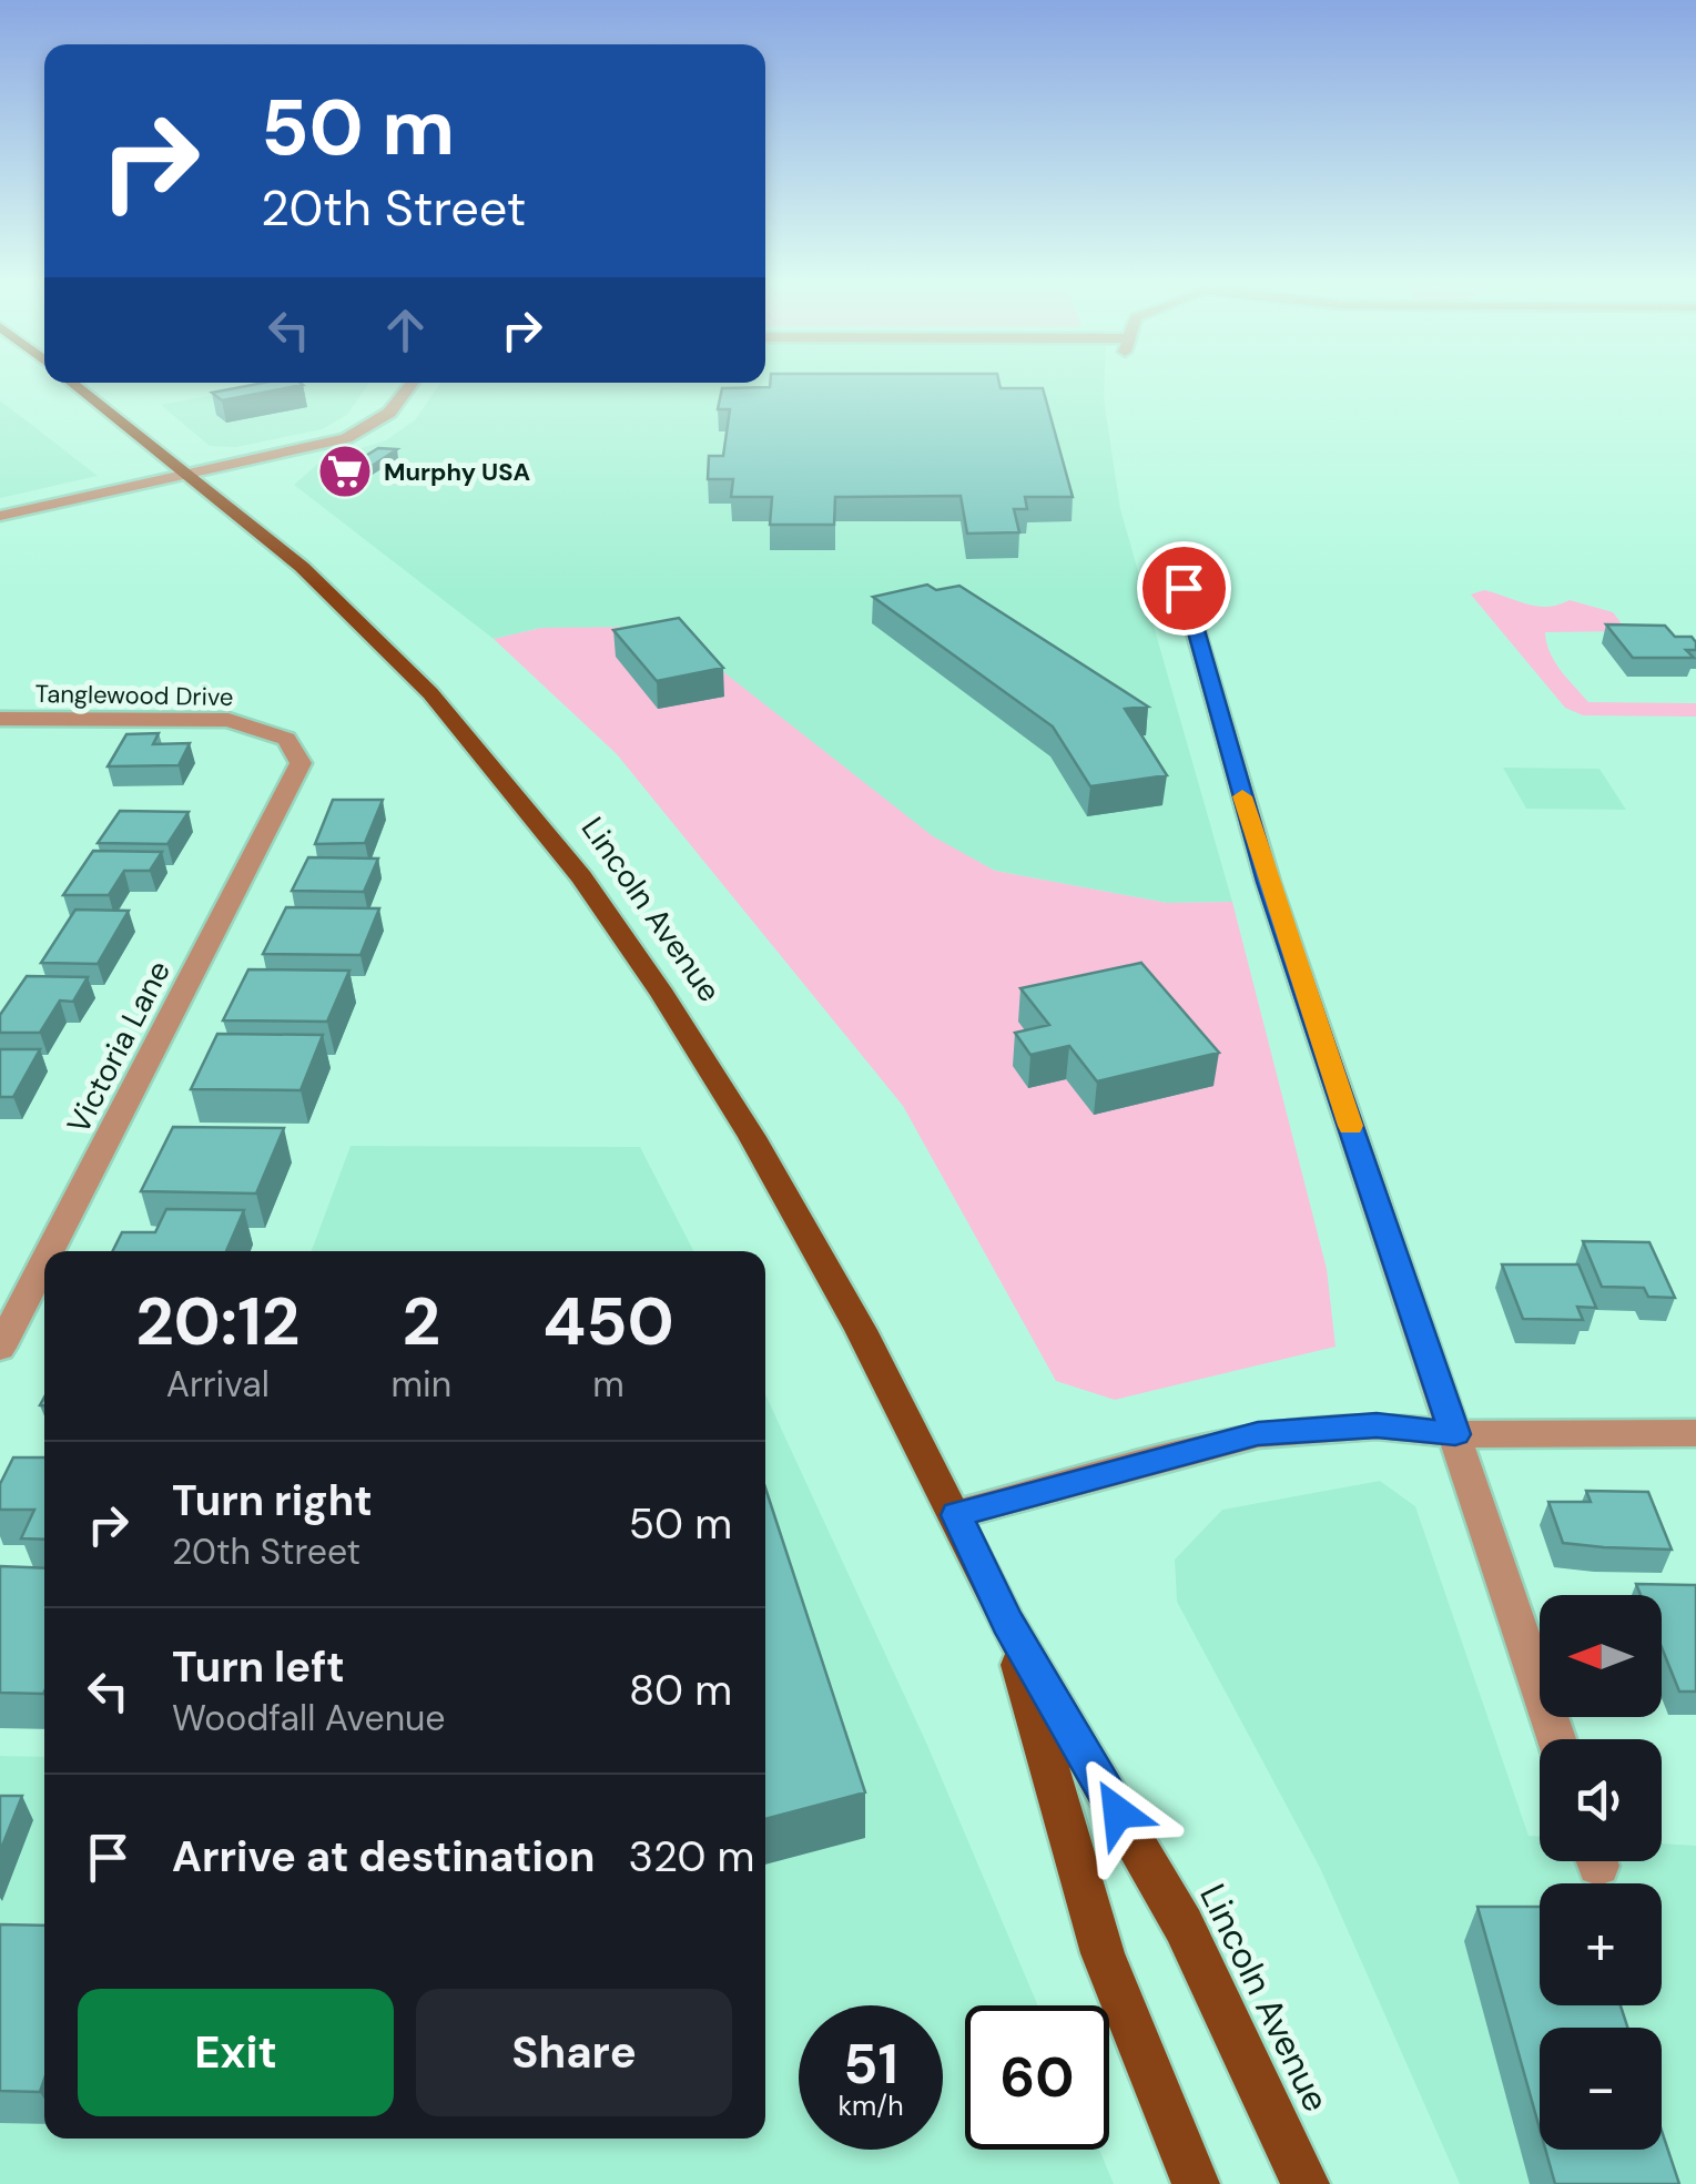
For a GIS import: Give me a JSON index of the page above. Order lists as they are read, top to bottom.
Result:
{
  "streets": {
    "main road": ["Lincoln Avenue"],
    "street": ["Tanglewood Drive", "Victoria Lane"]
  },
  "crossings": [
    ["Tanglewood Drive", "Victoria Lane"]
  ],
  "places": {
    "supermarket": ["Murphy USA"]
  },
  "north": "left",
  "page": {
    "turn": ["50 m", "20th Street"],
    "eta": [
      "20:12",
      "Arrival",
      "2",
      "min",
      "450",
      "m"
    ],
    "list": [
      {
        "name": "Turn right",
        "note": "20th Street",
        "value": "50 m"
      },
      {
        "name": "Turn left",
        "note": "Woodfall Avenue",
        "value": "80 m"
      },
      {
        "name": "Arrive at destination",
        "value": "320 m"
      }
    ],
    "map_buttons": ["+", "−"],
    "buttons": ["Exit", "Share"],
    "speed": "51 km/h",
    "limit": "60"
  }
}
